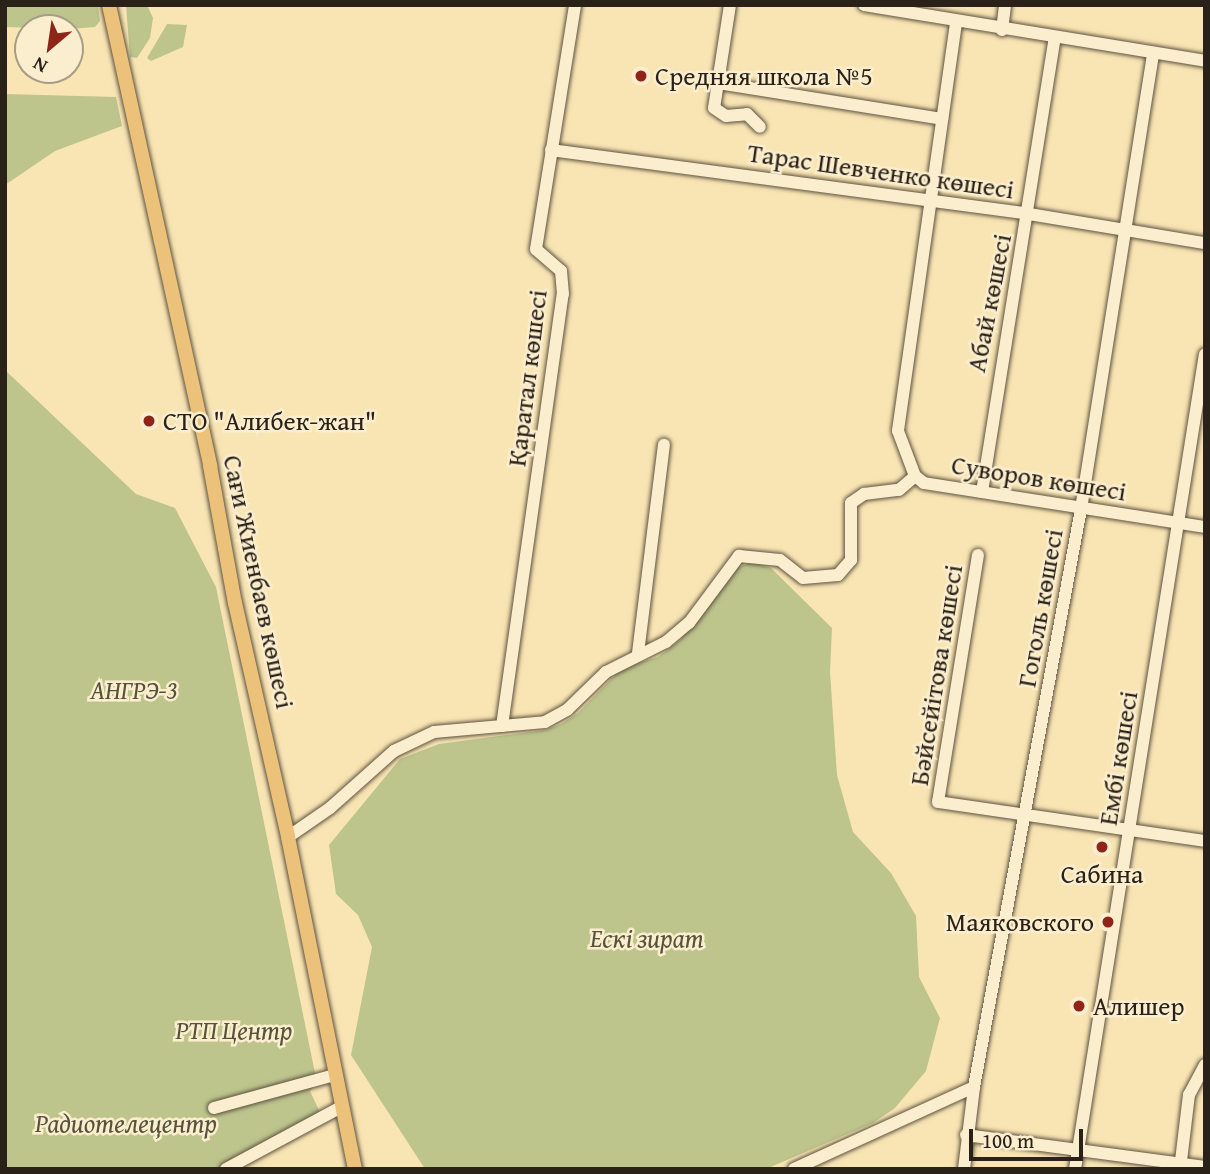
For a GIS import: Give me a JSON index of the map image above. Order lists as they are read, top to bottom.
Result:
{
  "streets": {
    "main road": ["Сағи Жиенбаев көшесі"],
    "street": [
      "Тарас Шевченко көшесі",
      "Абай көшесі",
      "Қаратал көшесі",
      "Суворов көшесі",
      "Гоголь көшесі",
      "Бәйсейітова көшесі",
      "Ембі көшесі"
    ]
  },
  "crossings": [
    ["Тарас Шевченко көшесі", "Абай көшесі"],
    ["Тарас Шевченко көшесі", "Қаратал көшесі"],
    ["Тарас Шевченко көшесі", "Суворов көшесі"],
    ["Тарас Шевченко көшесі", "Гоголь көшесі"],
    ["Абай көшесі", "Суворов көшесі"],
    ["Суворов көшесі", "Гоголь көшесі"],
    ["Суворов көшесі", "Ембі көшесі"],
    ["Гоголь көшесі", "Бәйсейітова көшесі"]
  ],
  "parks": [
    "АНГРЭ-3",
    "Ескі зират",
    "РТП Центр",
    "Радиотелецентр"
  ],
  "places": [
    "Средняя школа №5",
    "СТО \"Алибек-жан\"",
    "Сабина",
    "Маяковского",
    "Алишер"
  ],
  "scale_bar": "100 m",
  "north": "bottom left"
}
